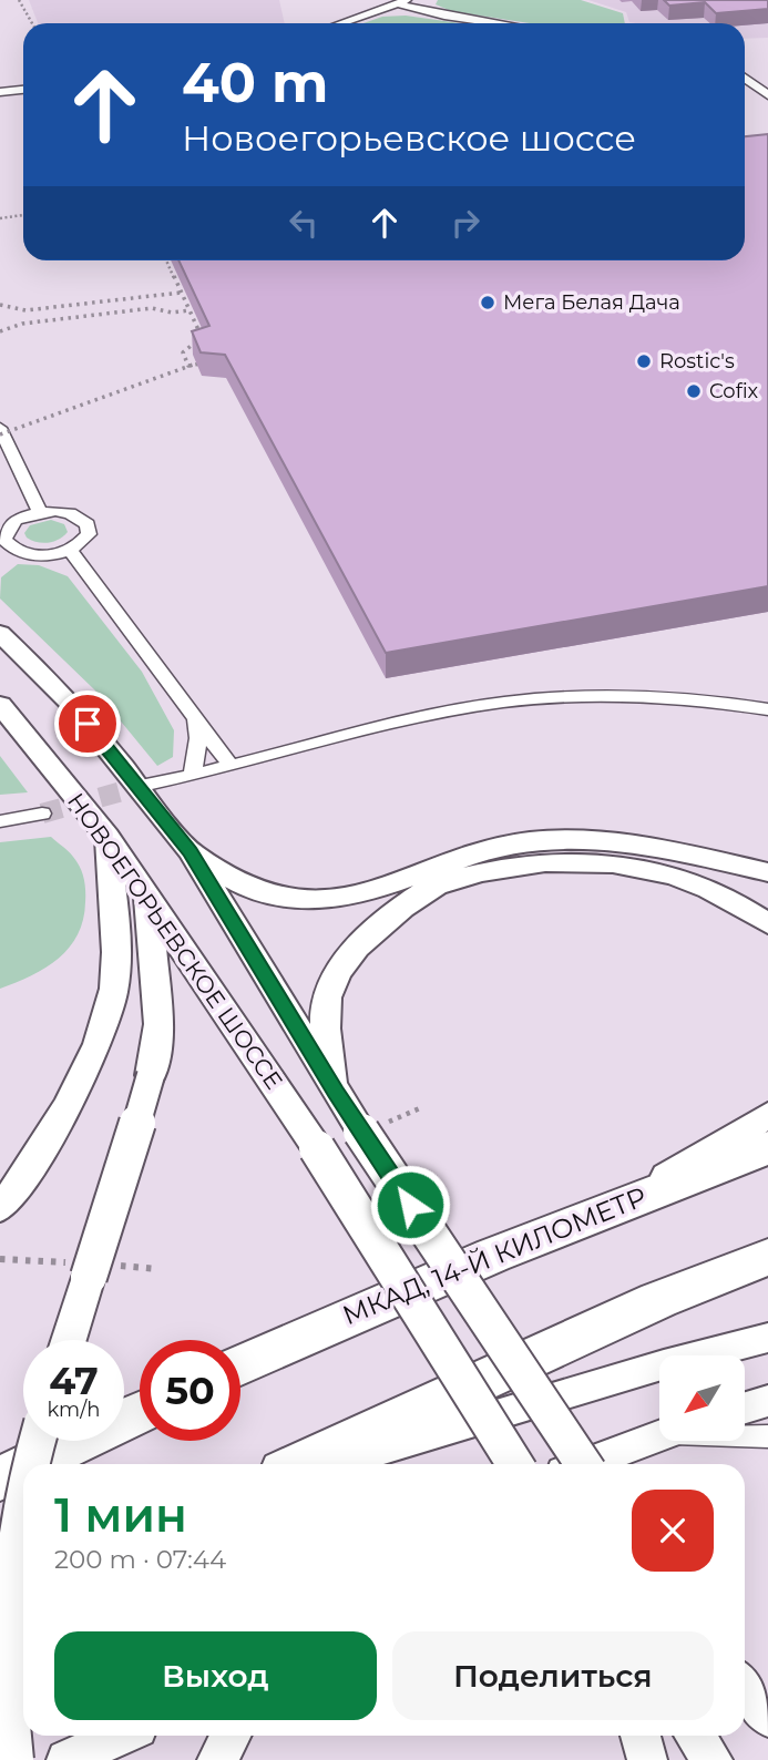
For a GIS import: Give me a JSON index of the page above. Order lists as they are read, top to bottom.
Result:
{
  "streets": {
    "highway": ["МКАД, 14-Й КИЛОМЕТР"],
    "main road": ["НОВОЕГОРЬЕВСКОЕ ШОССЕ"]
  },
  "places": ["Мега Белая Дача", "Rostic's", "Cofix"],
  "north": "bottom left",
  "page": {
    "turn": ["40 m", "Новоегорьевское шоссе"],
    "speed": "47 km/h",
    "limit": "50",
    "heading": ["1 мин", "200 m · 07:44"],
    "buttons": ["Выход", "Поделиться"]
  }
}
